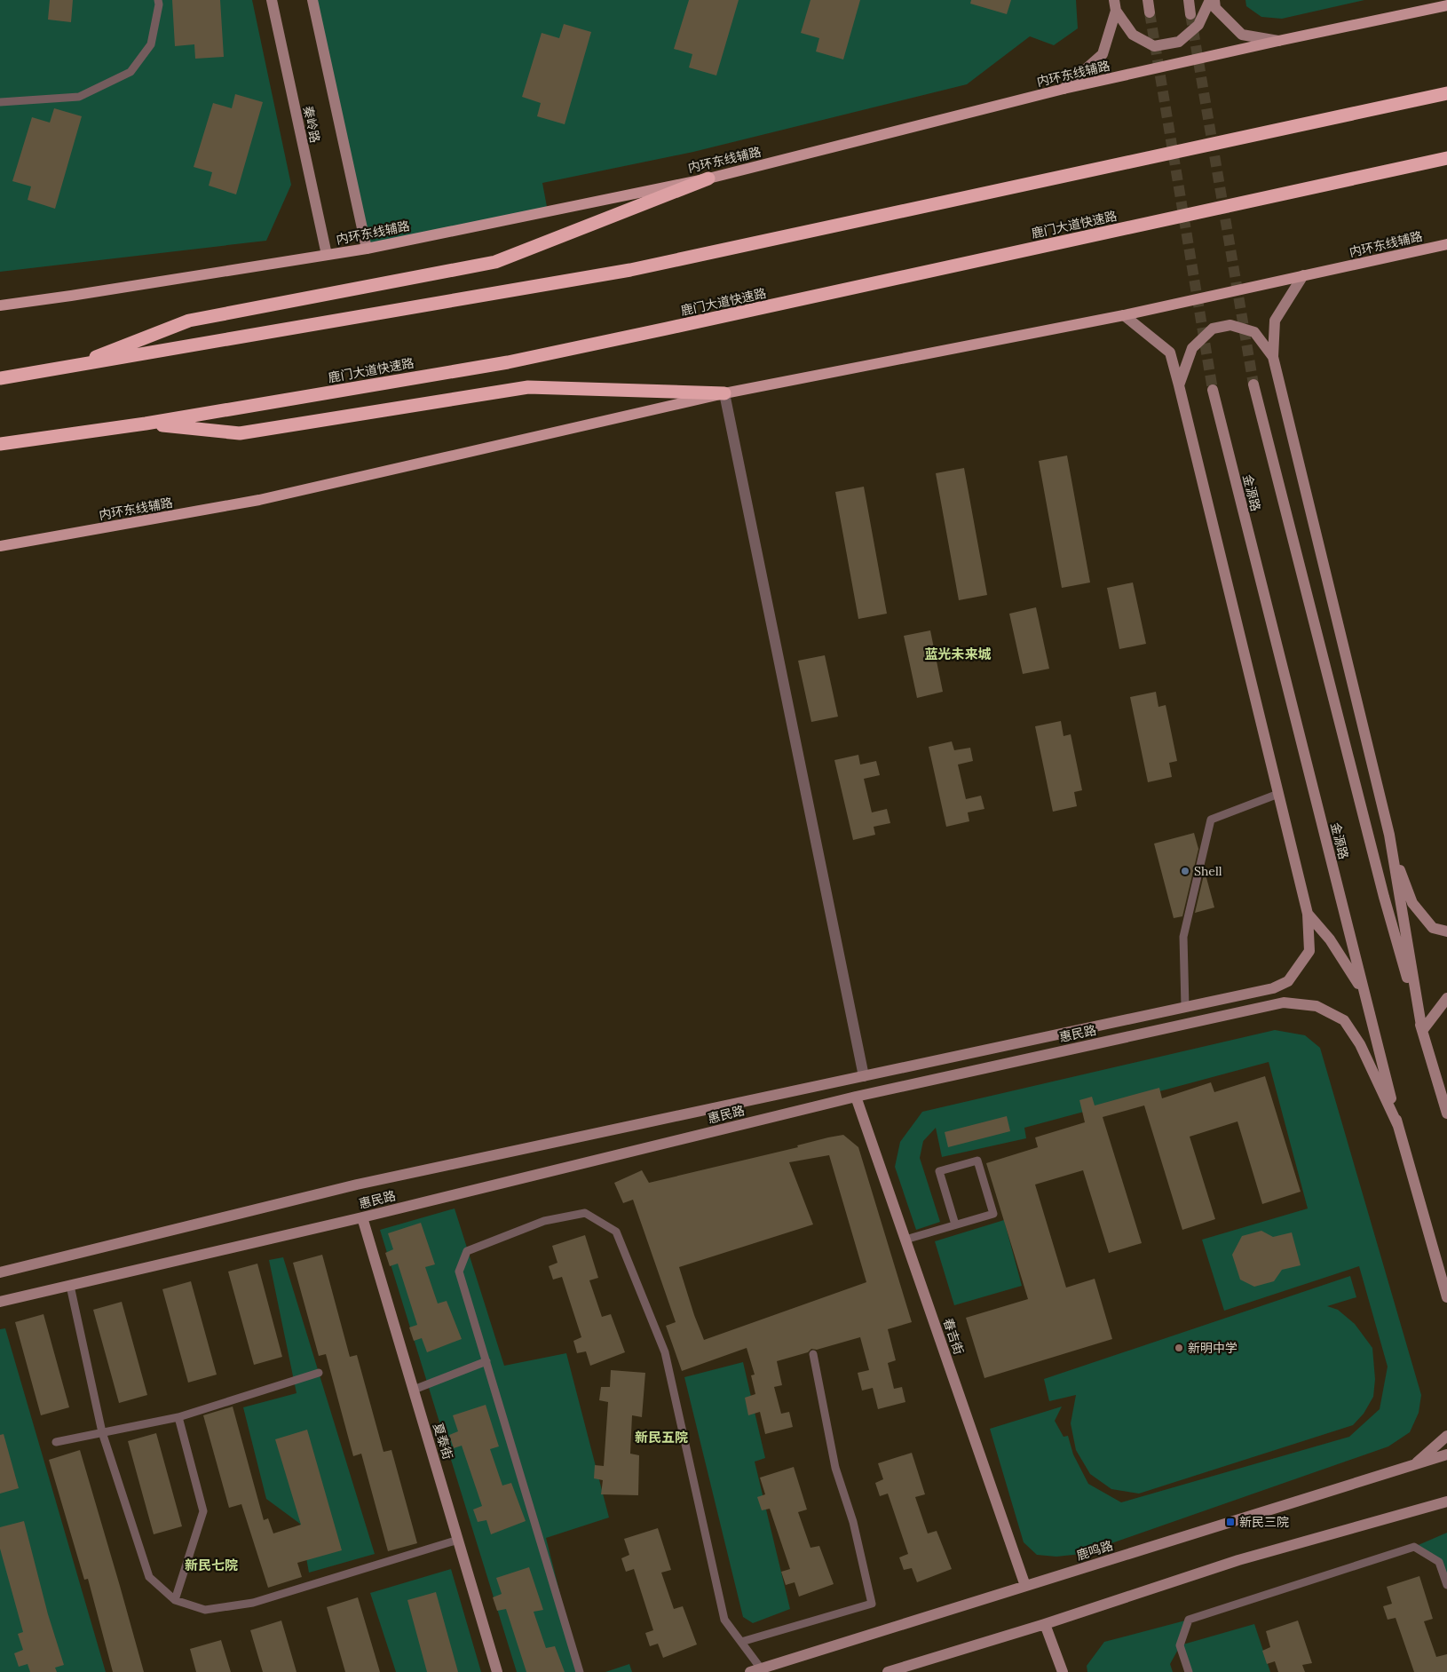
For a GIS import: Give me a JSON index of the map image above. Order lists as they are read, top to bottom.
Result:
{
  "streets": {
    "highway": ["鹿门大道快速路"],
    "main road": ["内环东线辅路"],
    "street": [
      "秦岭路",
      "金源路",
      "惠民路",
      "春吉街",
      "夏泰街",
      "鹿鸣路"
    ]
  },
  "crossings": [
    ["内环东线辅路", "秦岭路"],
    ["内环东线辅路", "惠民路"],
    ["金源路", "惠民路"],
    ["惠民路", "春吉街"],
    ["惠民路", "夏泰街"],
    ["春吉街", "鹿鸣路"]
  ],
  "districts": ["蓝光未来城", "新民五院", "新民七院"],
  "places": {
    "other": ["Shell", "新明中学"],
    "transit": ["新民三院"]
  }
}
